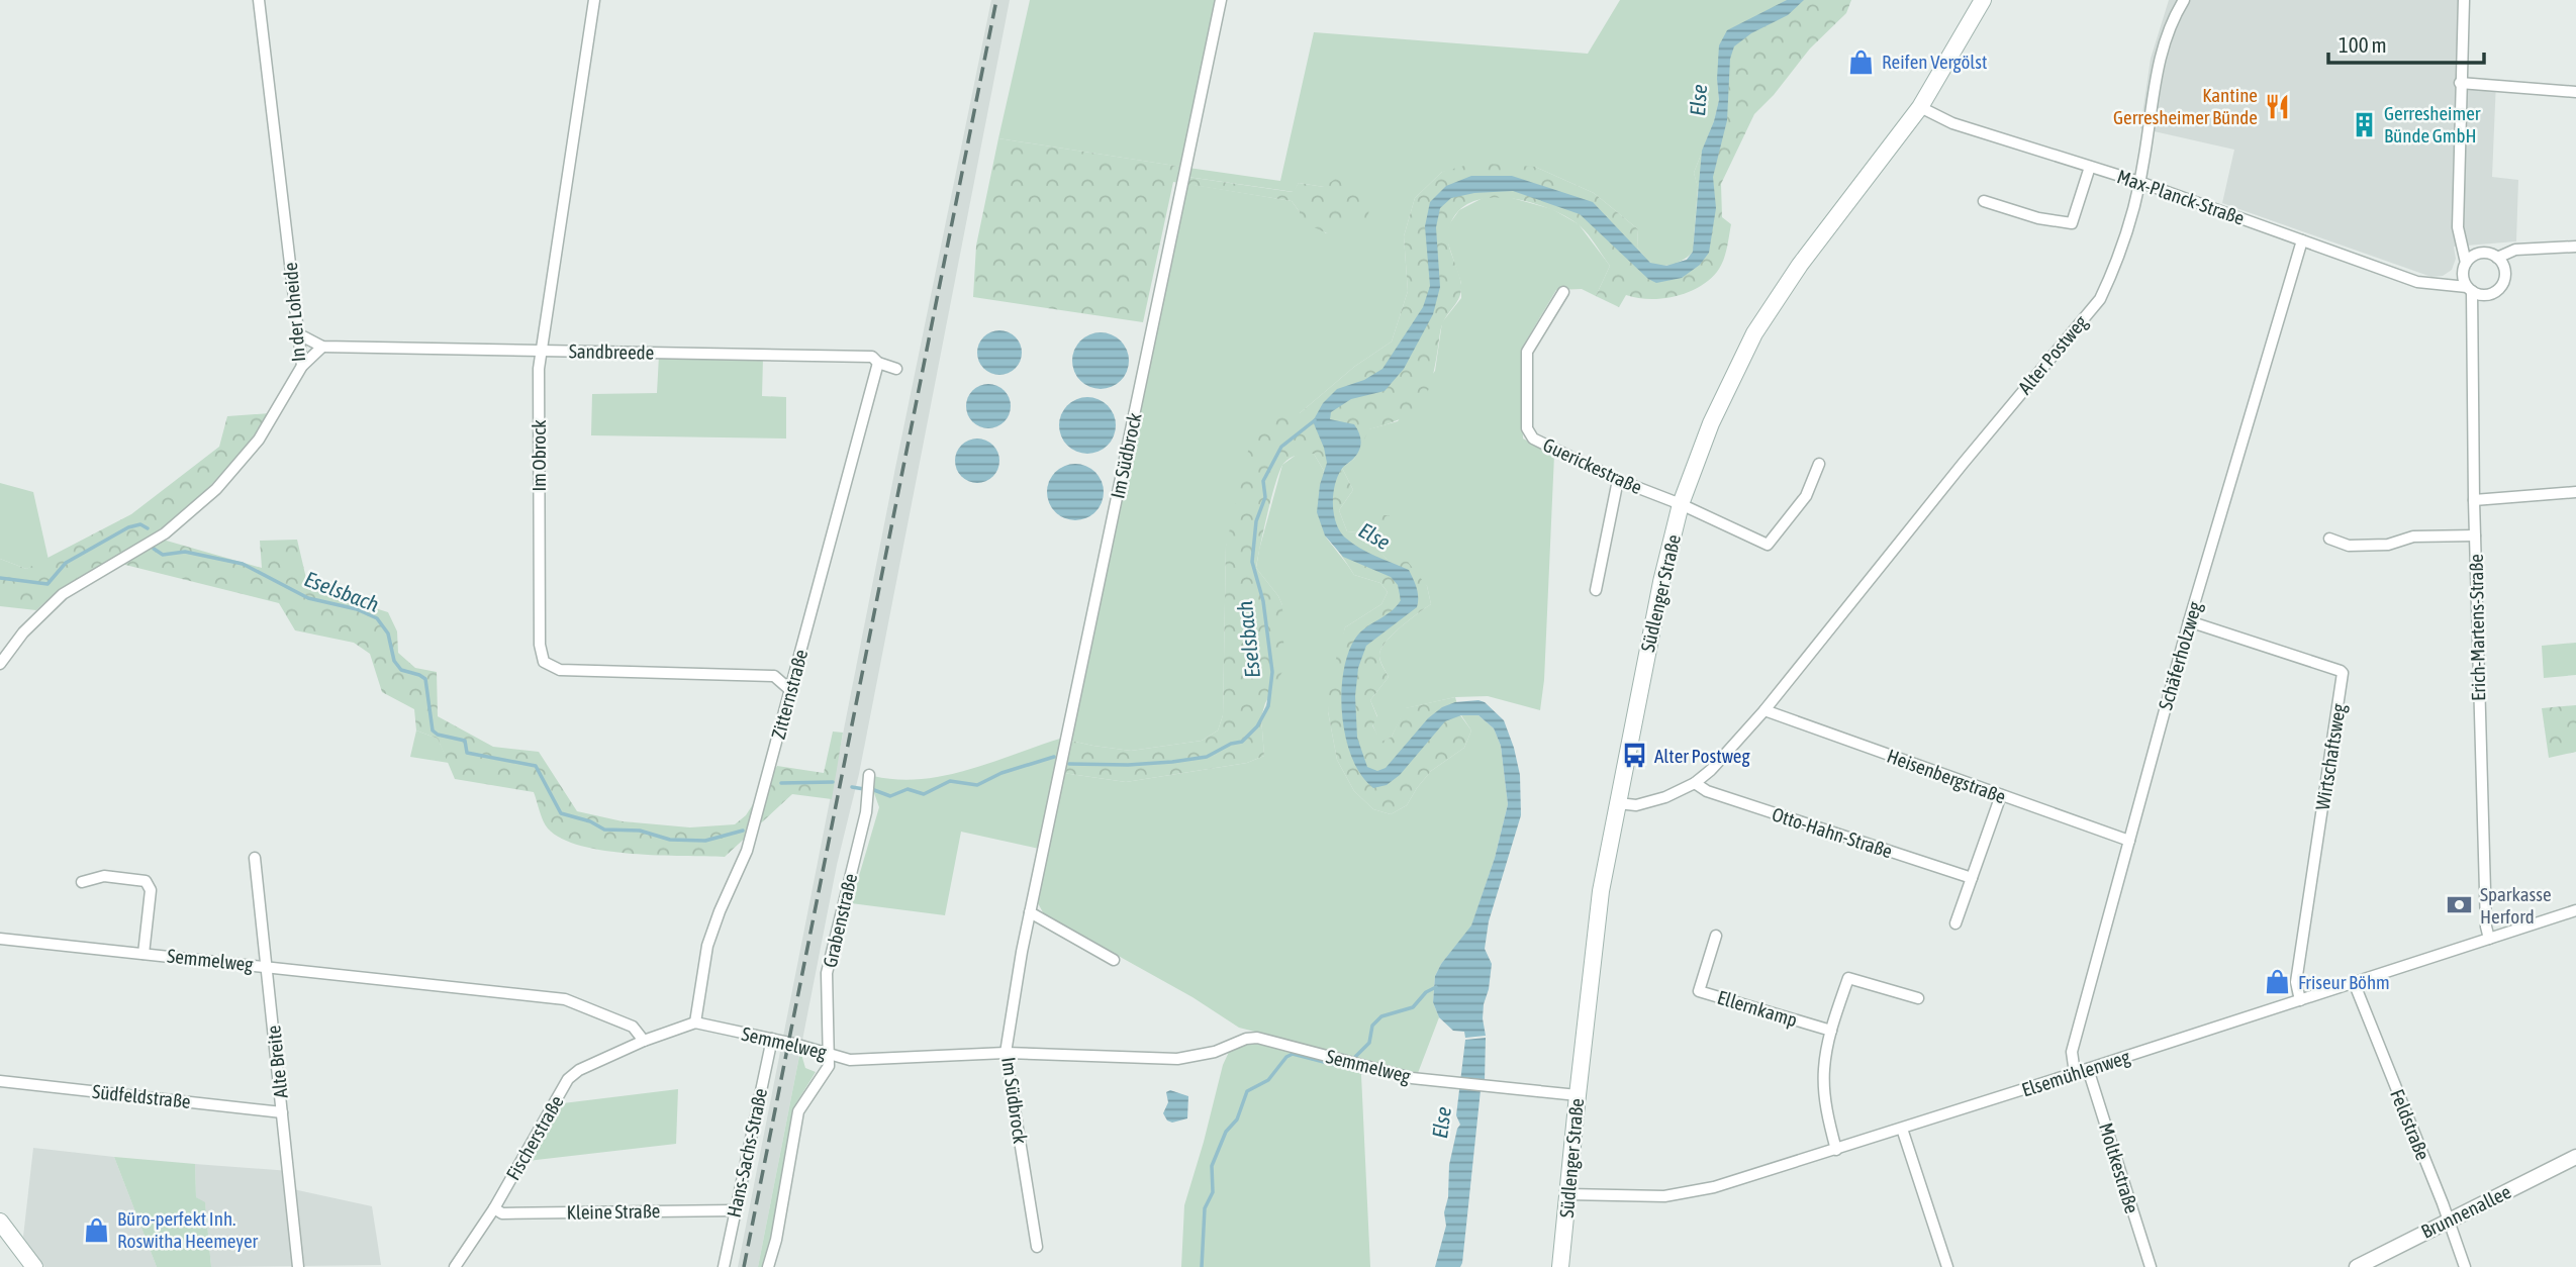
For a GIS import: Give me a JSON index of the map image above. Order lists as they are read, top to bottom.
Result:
{
  "streets": {
    "main road": ["Südlenger Straße"],
    "street": [
      "Max-Planck-Straße",
      "In der Loheide",
      "Sandbreede",
      "Alter Postweg",
      "Im Obrock",
      "Im Südbrock",
      "Guerickestraße",
      "Erich-Martens-Straße",
      "Schäferholzweg",
      "Zitternstraße",
      "Wirtschaftsweg",
      "Heisenbergstraße",
      "Otto-Hahn-Straße",
      "Grabenstraße",
      "Semmelweg",
      "Ellernkamp",
      "Alte Breite",
      "Elsemühlenweg",
      "Südfeldstraße",
      "Feldstraße",
      "Fischerstraße",
      "Hans-Sachs-Straße",
      "Moltkestraße",
      "Kleine Straße",
      "Brunnenallee"
    ]
  },
  "crossings": [
    ["Max-Planck-Straße", "Alter Postweg"],
    ["Max-Planck-Straße", "Südlenger Straße"],
    ["Max-Planck-Straße", "Erich-Martens-Straße"],
    ["Max-Planck-Straße", "Schäferholzweg"],
    ["In der Loheide", "Sandbreede"],
    ["Sandbreede", "Im Obrock"],
    ["Sandbreede", "Zitternstraße"],
    ["Alter Postweg", "Südlenger Straße"],
    ["Alter Postweg", "Heisenbergstraße"],
    ["Alter Postweg", "Otto-Hahn-Straße"],
    ["Im Obrock", "Zitternstraße"],
    ["Im Südbrock", "Semmelweg"],
    ["Guerickestraße", "Südlenger Straße"],
    ["Südlenger Straße", "Semmelweg"],
    ["Südlenger Straße", "Elsemühlenweg"],
    ["Erich-Martens-Straße", "Elsemühlenweg"],
    ["Schäferholzweg", "Wirtschaftsweg"],
    ["Schäferholzweg", "Heisenbergstraße"],
    ["Schäferholzweg", "Elsemühlenweg"],
    ["Zitternstraße", "Semmelweg"],
    ["Wirtschaftsweg", "Elsemühlenweg"],
    ["Grabenstraße", "Semmelweg"],
    ["Semmelweg", "Alte Breite"],
    ["Semmelweg", "Fischerstraße"],
    ["Semmelweg", "Hans-Sachs-Straße"],
    ["Alte Breite", "Südfeldstraße"],
    ["Elsemühlenweg", "Feldstraße"],
    ["Elsemühlenweg", "Moltkestraße"],
    ["Feldstraße", "Brunnenallee"],
    ["Fischerstraße", "Kleine Straße"],
    ["Hans-Sachs-Straße", "Kleine Straße"]
  ],
  "water": ["Else", "Eselsbach"],
  "places": {
    "shop": ["Reifen Vergölst", "Friseur Böhm", "Büro-perfekt Inh. Roswitha Heemeyer"],
    "restaurant": ["Kantine Gerresheimer Bünde"],
    "building": ["Gerresheimer Bünde GmbH"],
    "bus stop": ["Alter Postweg"],
    "bank": ["Sparkasse Herford"]
  },
  "scale_bar": "100 m"
}
